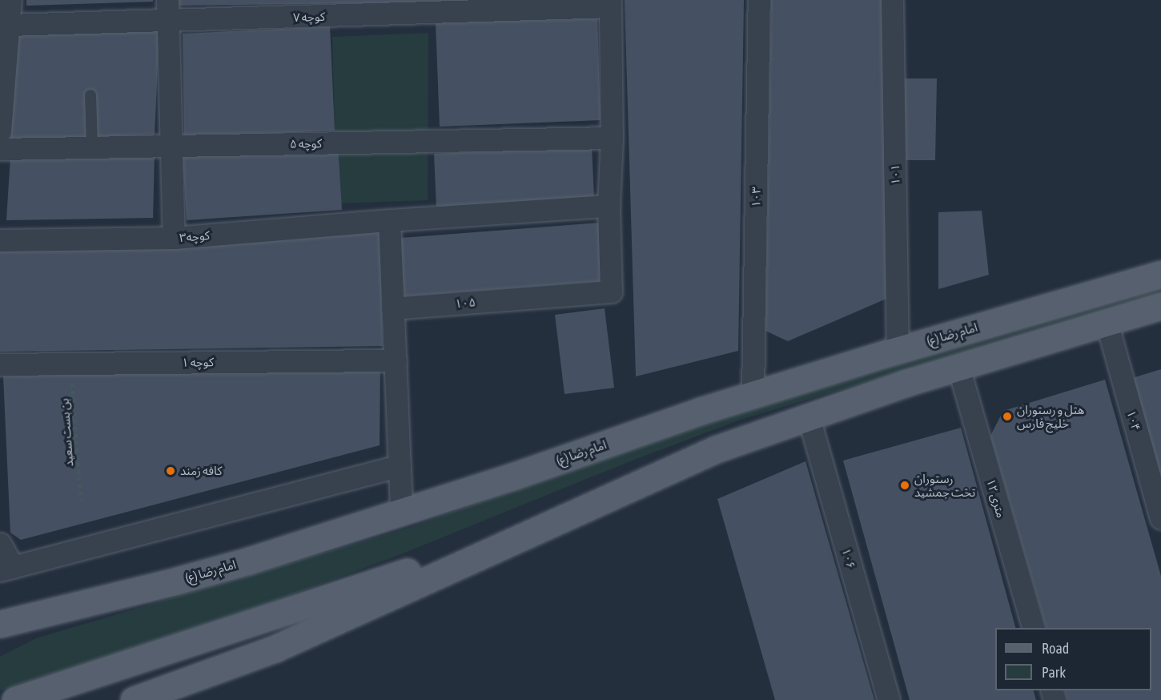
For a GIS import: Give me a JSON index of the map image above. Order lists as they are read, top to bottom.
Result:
{
  "streets": {
    "main road": ["امام رضا (ع)"],
    "street": [
      "کوچه ۷",
      "کوچه ۵",
      "۱۰۱",
      "۱۰۳",
      "کوچه۳",
      "۱۰۵",
      "کوچه ۱",
      "۱۰۴",
      "۱۲ متری",
      "۱۰۶"
    ],
    "path": ["بن بست سعید"]
  },
  "crossings": [
    ["کوچه ۷", "۱۰۵"],
    ["کوچه ۵", "۱۰۵"],
    ["۱۰۱", "امام رضا (ع)"],
    ["۱۰۳", "امام رضا (ع)"],
    ["کوچه ۱", "بن بست سعید"]
  ],
  "places": ["هتل و رستوران خلیج فارس", "کافه زمند", "رستوران تخت جمشید"],
  "legend": ["Road", "Park"]
}
